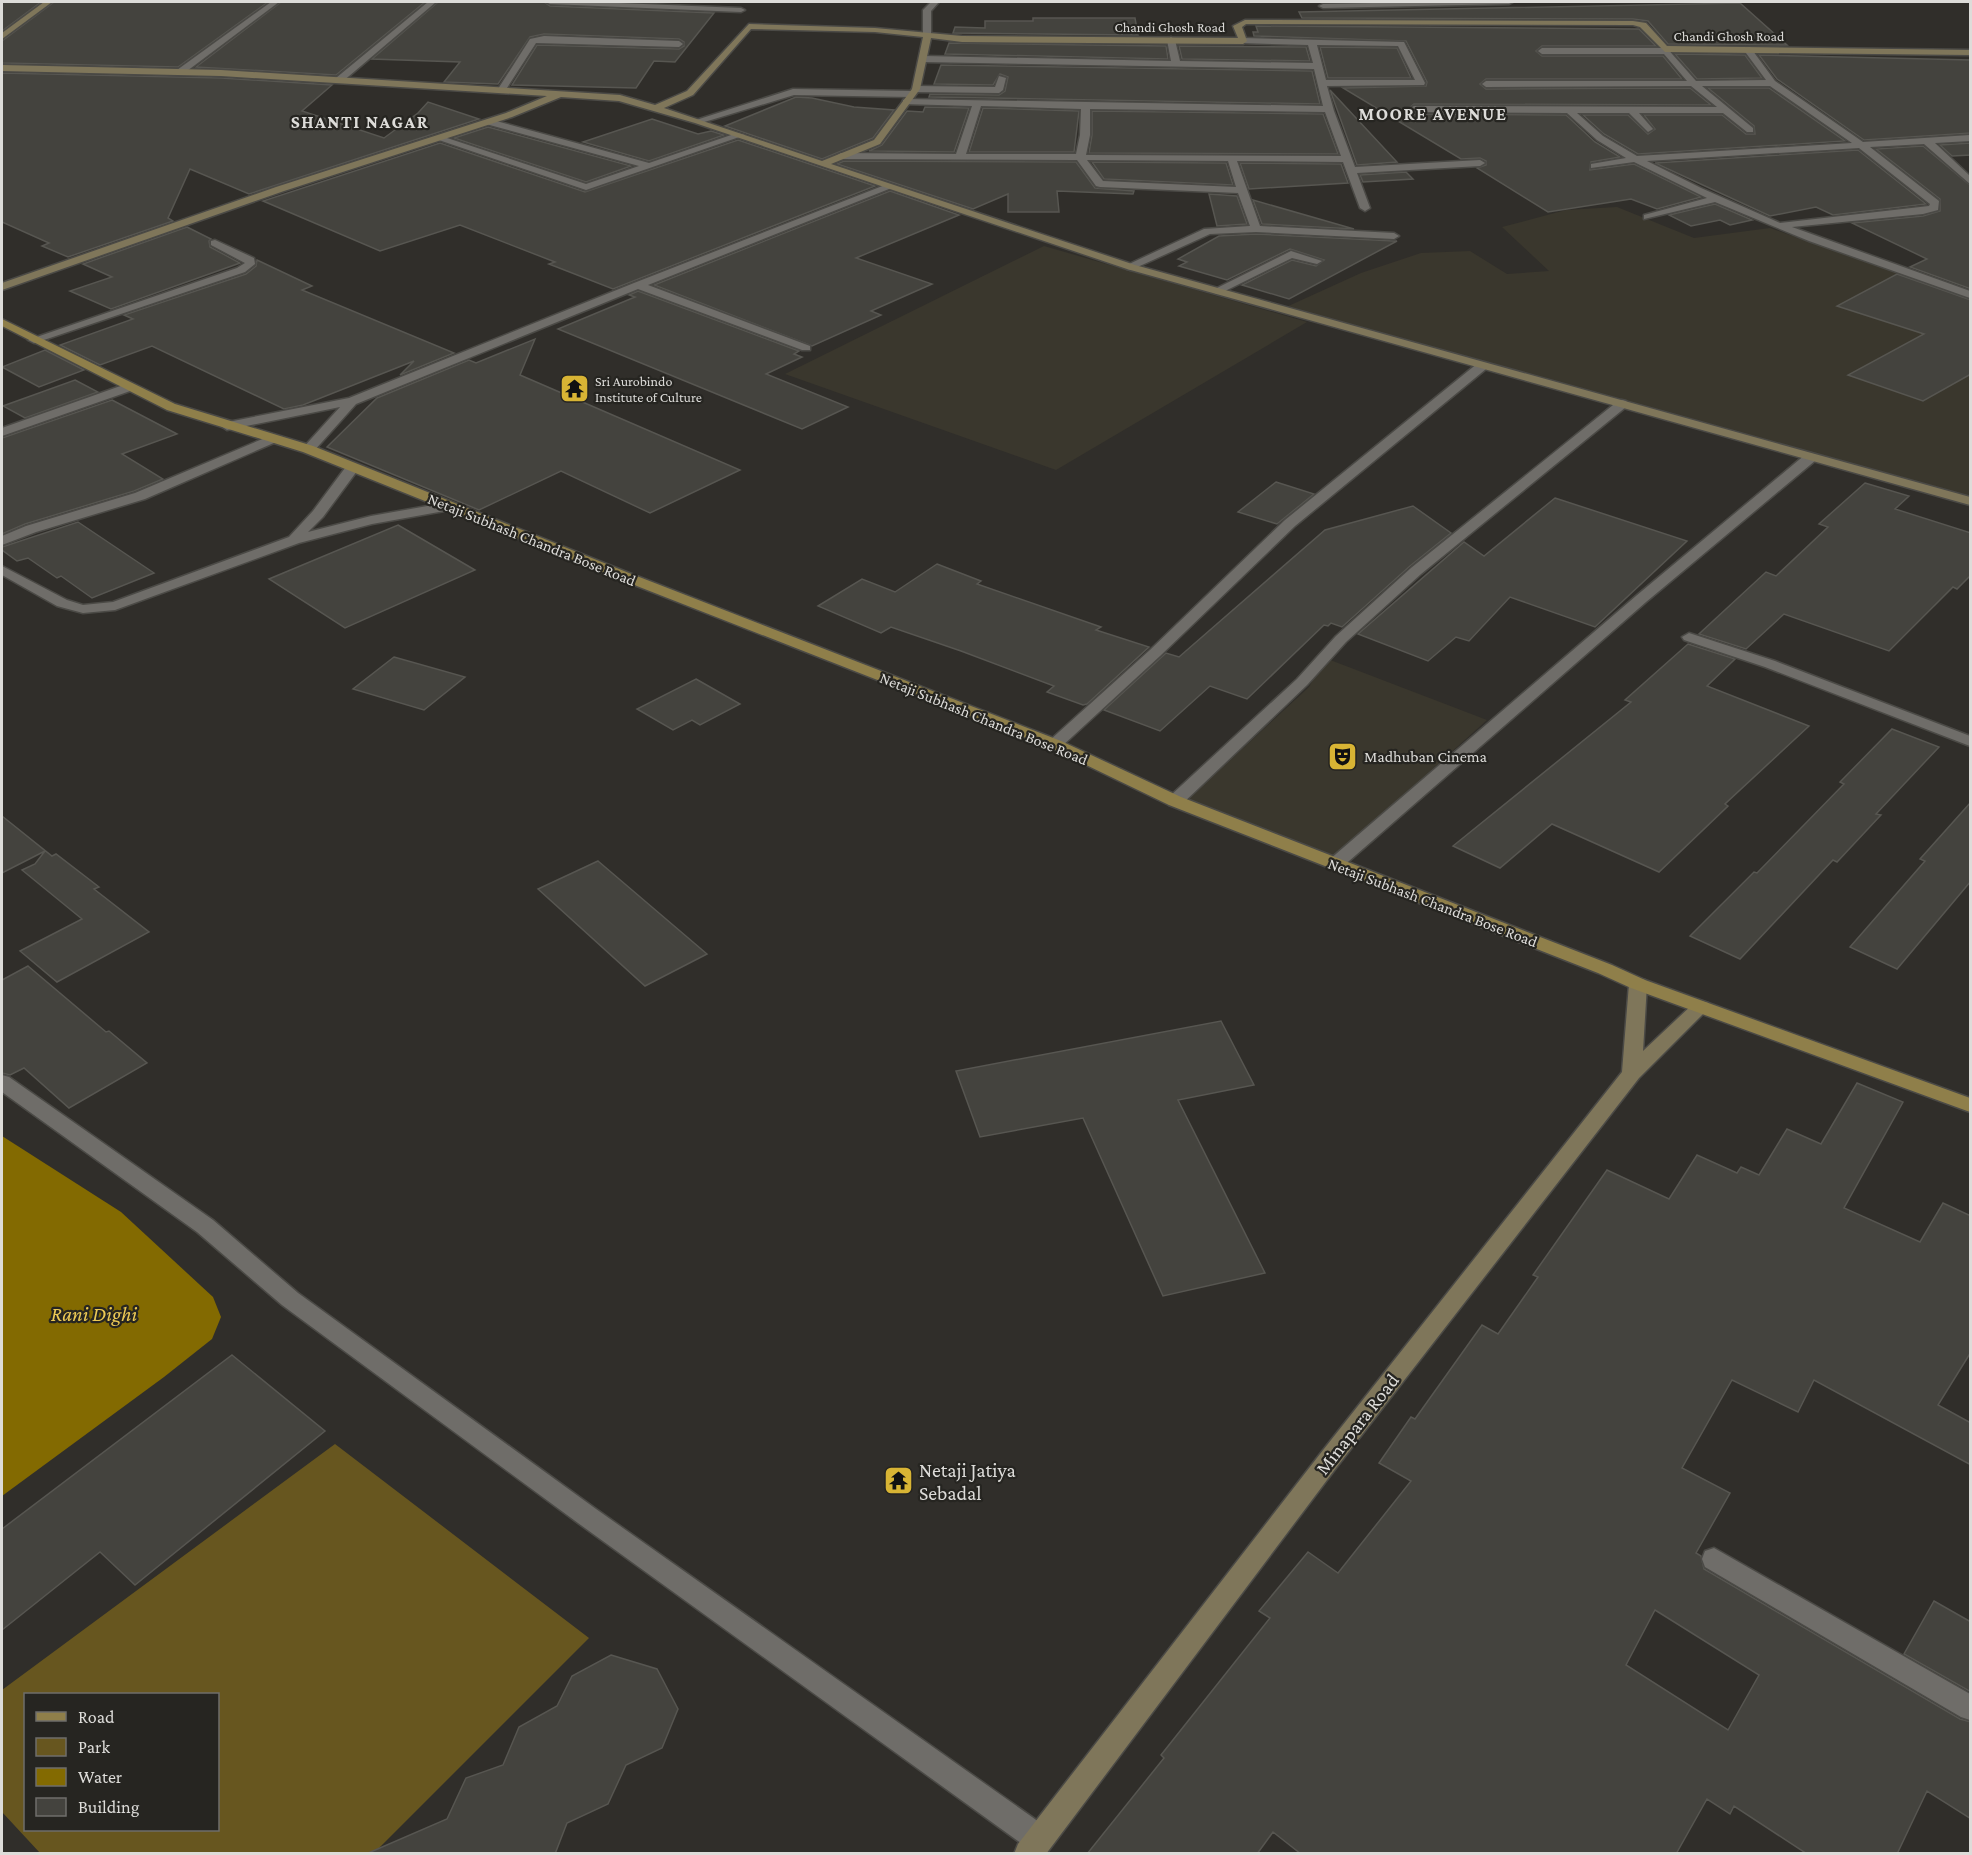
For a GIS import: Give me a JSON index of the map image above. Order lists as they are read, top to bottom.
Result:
{
  "streets": {
    "main road": ["Netaji Subhash Chandra Bose Road"],
    "street": ["Chandi Ghosh Road", "Minapara Road"]
  },
  "crossings": [
    ["Netaji Subhash Chandra Bose Road", "Minapara Road"]
  ],
  "districts": ["MOORE AVENUE", "SHANTI NAGAR"],
  "water": ["Rani Dighi"],
  "places": {
    "temple": ["Sri Aurobindo Institute of Culture", "Netaji Jatiya Sebadal"],
    "theatre": ["Madhuban Cinema"]
  },
  "legend": [
    "Road",
    "Park",
    "Water",
    "Building"
  ]
}
